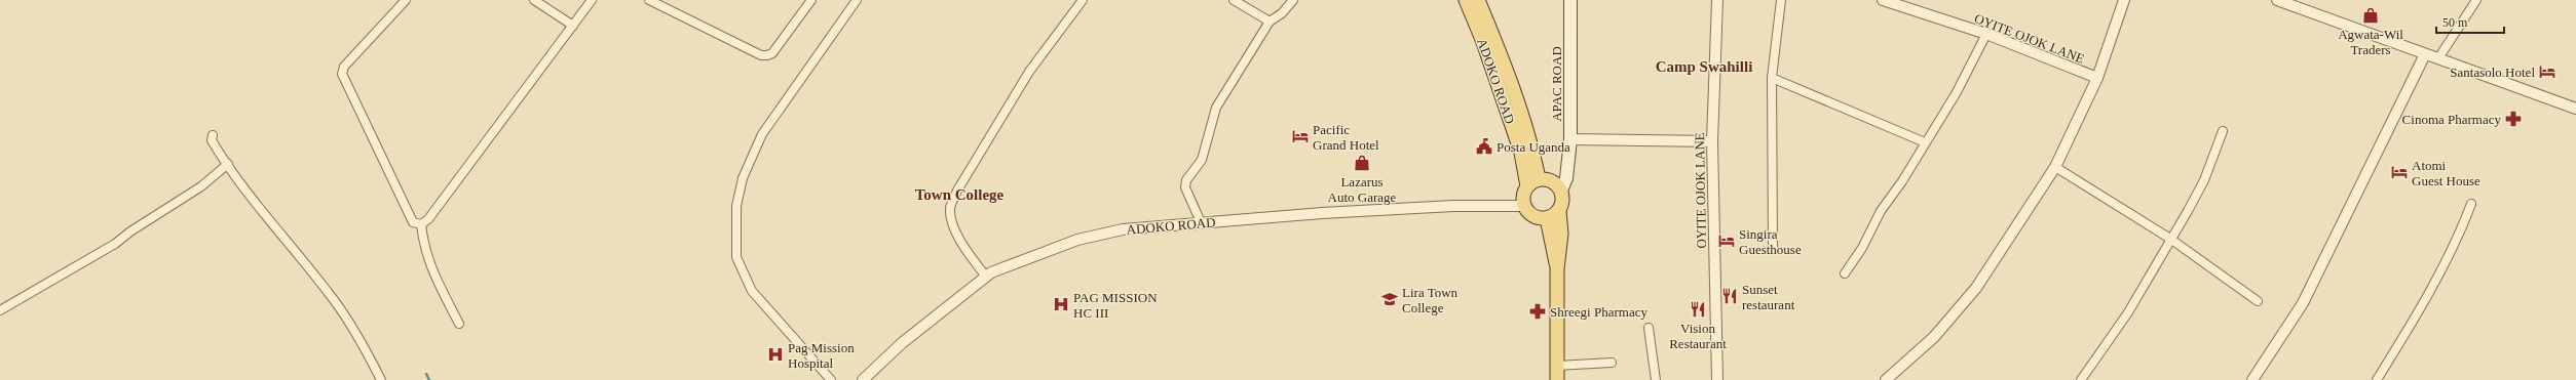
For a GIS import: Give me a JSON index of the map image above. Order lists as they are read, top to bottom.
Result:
{
  "streets": {
    "main road": ["ADOKO ROAD", "APAC ROAD"],
    "street": ["OYITE OJOK LANE"]
  },
  "crossings": [
    ["ADOKO ROAD", "APAC ROAD"]
  ],
  "districts": ["Camp Swahilli", "Town College"],
  "places": {
    "shop": ["Agwata-Wil Traders", "Lazarus Auto Garage"],
    "hotel": [
      "Santasolo Hotel",
      "Pacific Grand Hotel",
      "Atomi Guest House",
      "Singira Guesthouse"
    ],
    "pharmacy": ["Cinoma Pharmacy", "Shreegi Pharmacy"],
    "public building": ["Posta Uganda"],
    "restaurant": ["Sunset restaurant", "Vision Restaurant"],
    "school or university": ["Lira Town College"],
    "hospital": ["PAG MISSION HC III", "Pag Mission Hospital"]
  },
  "scale_bar": "50 m"
}
